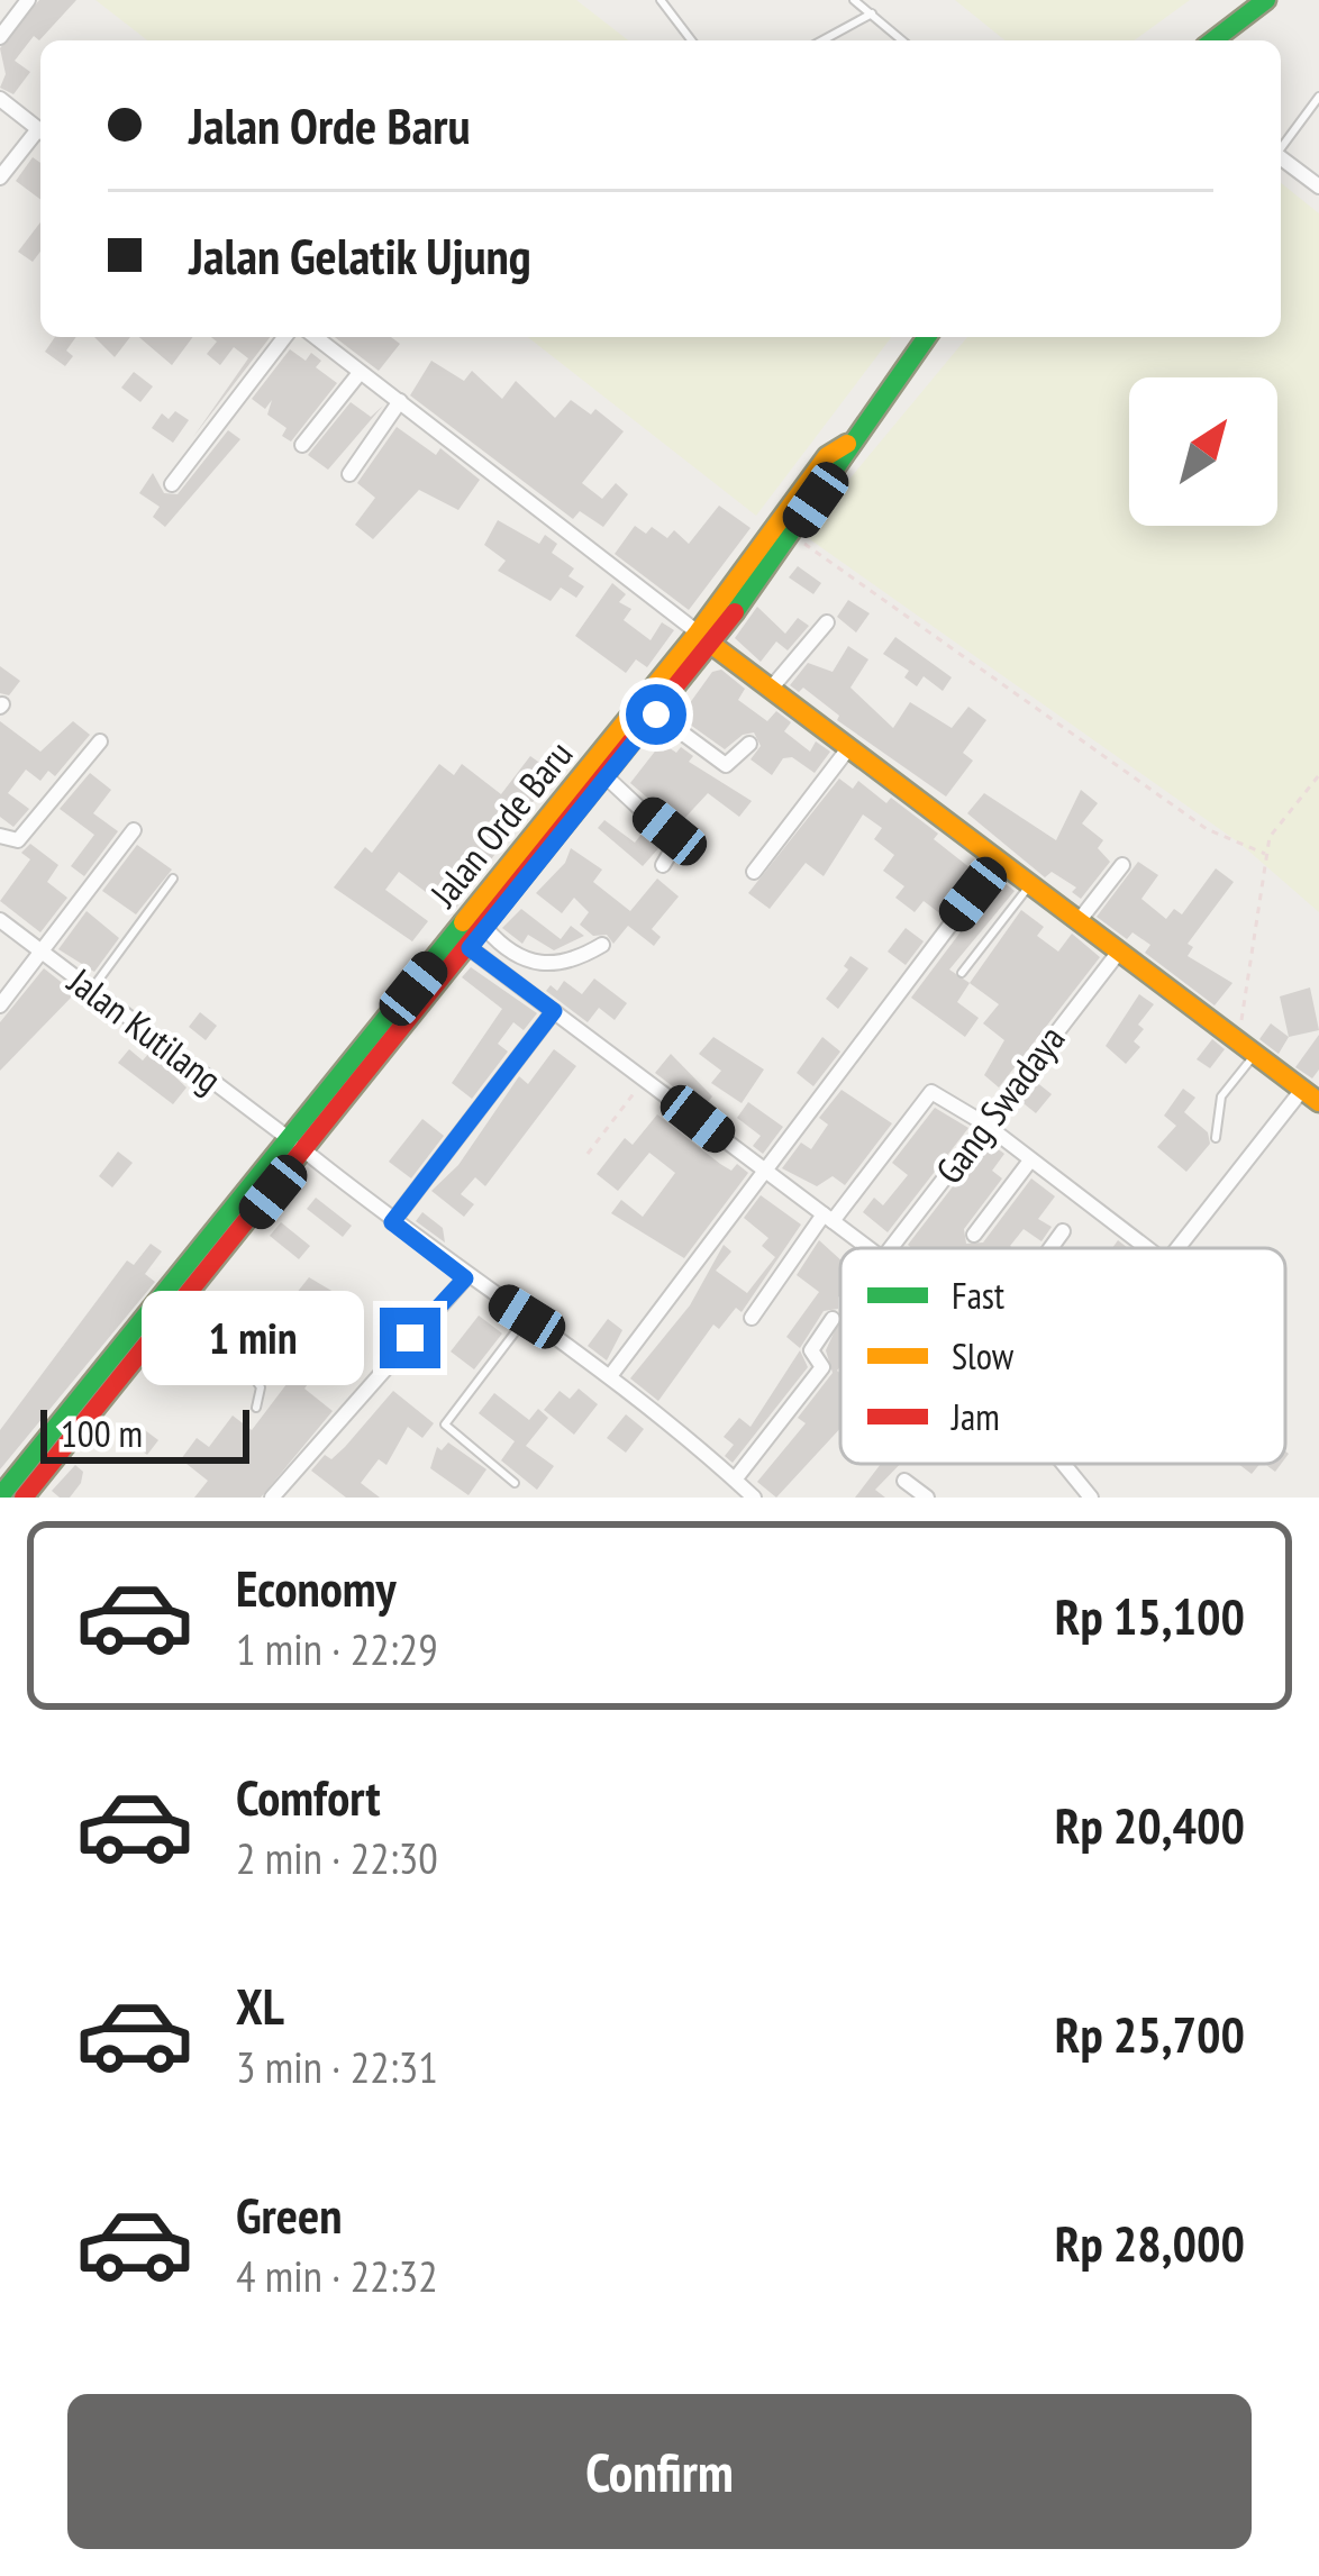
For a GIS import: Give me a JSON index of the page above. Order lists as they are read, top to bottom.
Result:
{
  "streets": {
    "main road": ["Jalan Orde Baru"],
    "street": ["Jalan Kutilang", "Gang Swadaya"]
  },
  "crossings": [
    ["Jalan Orde Baru", "Jalan Kutilang"]
  ],
  "legend": ["Fast", "Slow", "Jam"],
  "scale_bar": "100 m",
  "north": "top right",
  "page": {
    "banner": ["Jalan Orde Baru", "Jalan Gelatik Ujung"],
    "bubble": "1 min",
    "scale": "100 m",
    "list": [
      {
        "name": "Economy",
        "note": "1 min · 22:29",
        "value": "Rp 15,100"
      },
      {
        "name": "Comfort",
        "note": "2 min · 22:30",
        "value": "Rp 20,400"
      },
      {
        "name": "XL",
        "note": "3 min · 22:31",
        "value": "Rp 25,700"
      },
      {
        "name": "Green",
        "note": "4 min · 22:32",
        "value": "Rp 28,000"
      }
    ],
    "buttons": "Confirm"
  }
}
